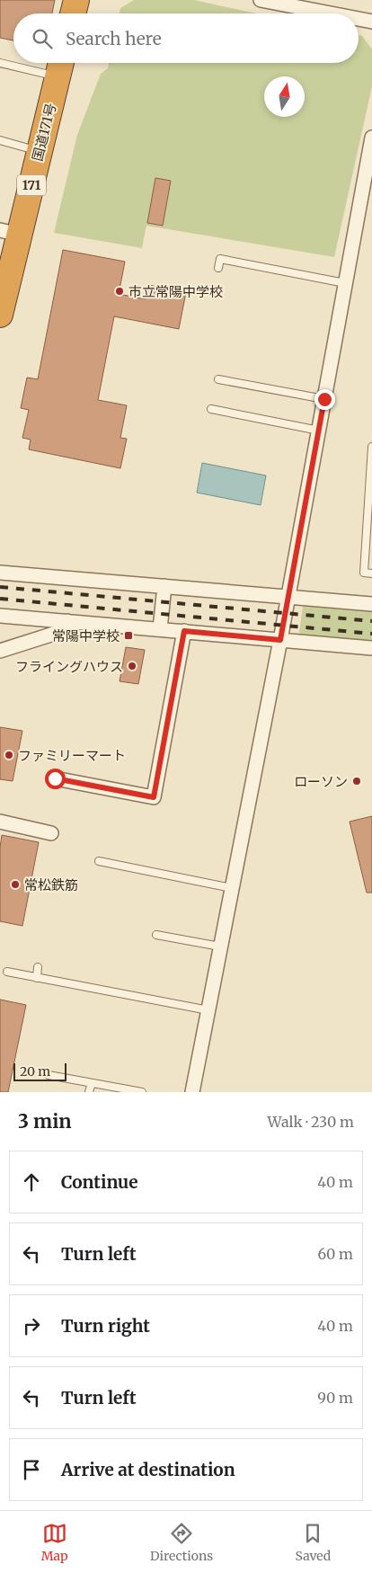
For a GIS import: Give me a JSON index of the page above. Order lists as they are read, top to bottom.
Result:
{
  "streets": {
    "highway": ["国道171号", "171"]
  },
  "places": {
    "other": [
      "市立常陽中学校",
      "フライングハウス",
      "ファミリーマート",
      "ローソン",
      "常松鉄筋"
    ],
    "transit": ["常陽中学校"]
  },
  "scale_bar": "20 m",
  "north": "top",
  "page": {
    "search": "Search here",
    "scale": "20 m",
    "heading": ["3 min", "Walk · 230 m"],
    "list": [
      ["Continue", "40 m"],
      ["Turn left", "60 m"],
      ["Turn right", "40 m"],
      ["Turn left", "90 m"],
      "Arrive at destination"
    ],
    "nav": ["Map", "Directions", "Saved"]
  }
}
